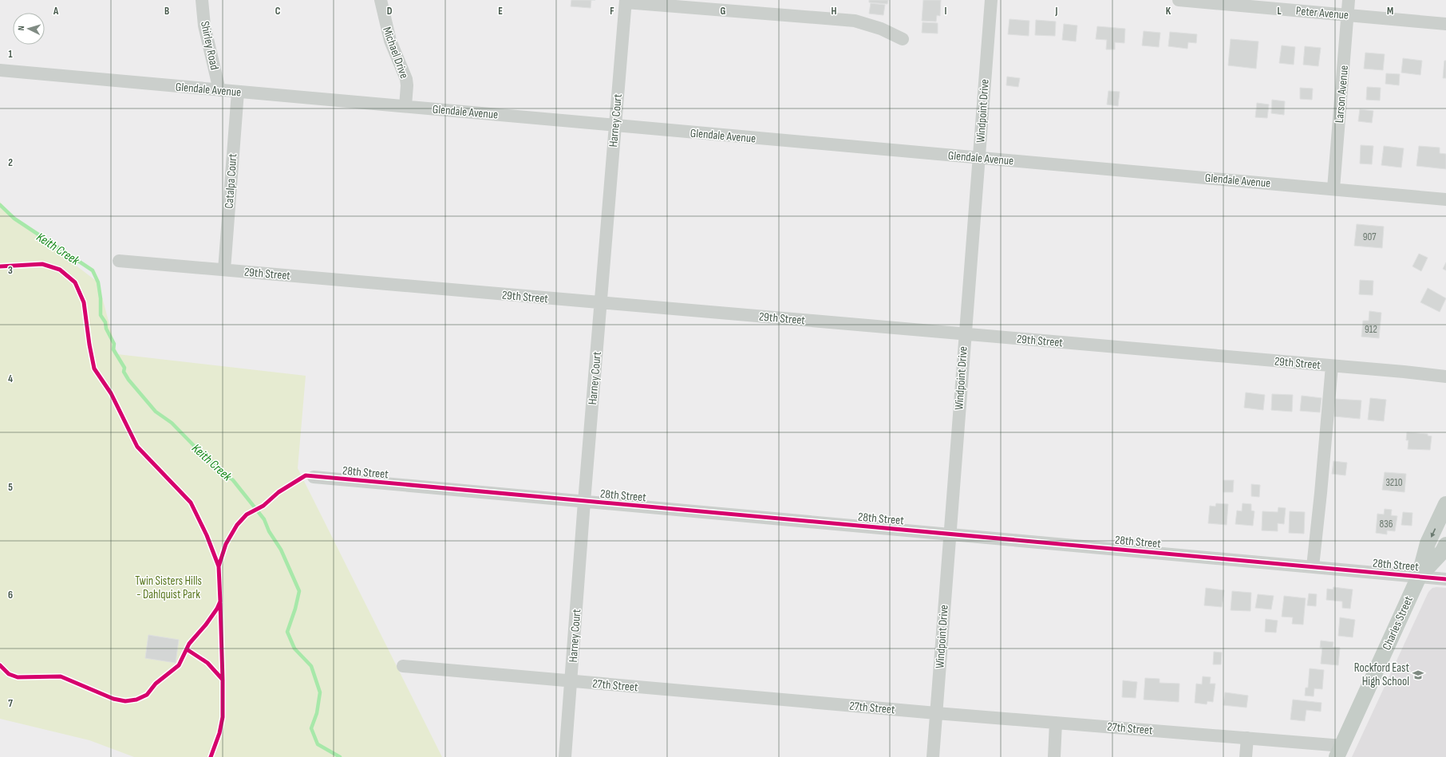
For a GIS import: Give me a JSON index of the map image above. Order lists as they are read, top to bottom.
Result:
{
  "streets": {
    "main road": ["Charles Street"],
    "street": [
      "Peter Avenue",
      "Shirley Road",
      "Michael Drive",
      "Glendale Avenue",
      "Larson Avenue",
      "Windpoint Drive",
      "Harney Court",
      "Catalpa Court",
      "29th Street",
      "28th Street",
      "27th Street"
    ]
  },
  "crossings": [
    ["Peter Avenue", "Larson Avenue"],
    ["Shirley Road", "Glendale Avenue"],
    ["Michael Drive", "Glendale Avenue"],
    ["Glendale Avenue", "Larson Avenue"],
    ["Glendale Avenue", "Windpoint Drive"],
    ["Glendale Avenue", "Harney Court"],
    ["Glendale Avenue", "Catalpa Court"],
    ["Windpoint Drive", "29th Street"],
    ["Windpoint Drive", "28th Street"],
    ["Windpoint Drive", "27th Street"],
    ["Harney Court", "29th Street"],
    ["Harney Court", "28th Street"],
    ["Harney Court", "27th Street"],
    ["Catalpa Court", "29th Street"],
    ["28th Street", "Charles Street"],
    ["Charles Street", "27th Street"]
  ],
  "water": ["Keith Creek"],
  "parks": ["Twin Sisters Hills - Dahlquist Park"],
  "places": {
    "school or university": ["Rockford East High School"]
  },
  "house_numbers": [
    "907",
    "912",
    "3210",
    "836"
  ],
  "north": "left",
  "grid": {
    "columns": [
      "A",
      "B",
      "C",
      "D",
      "E",
      "F",
      "G",
      "H",
      "I",
      "J",
      "K",
      "L",
      "M"
    ],
    "rows": [
      "1",
      "2",
      "3",
      "4",
      "5",
      "6",
      "7"
    ]
  }
}
